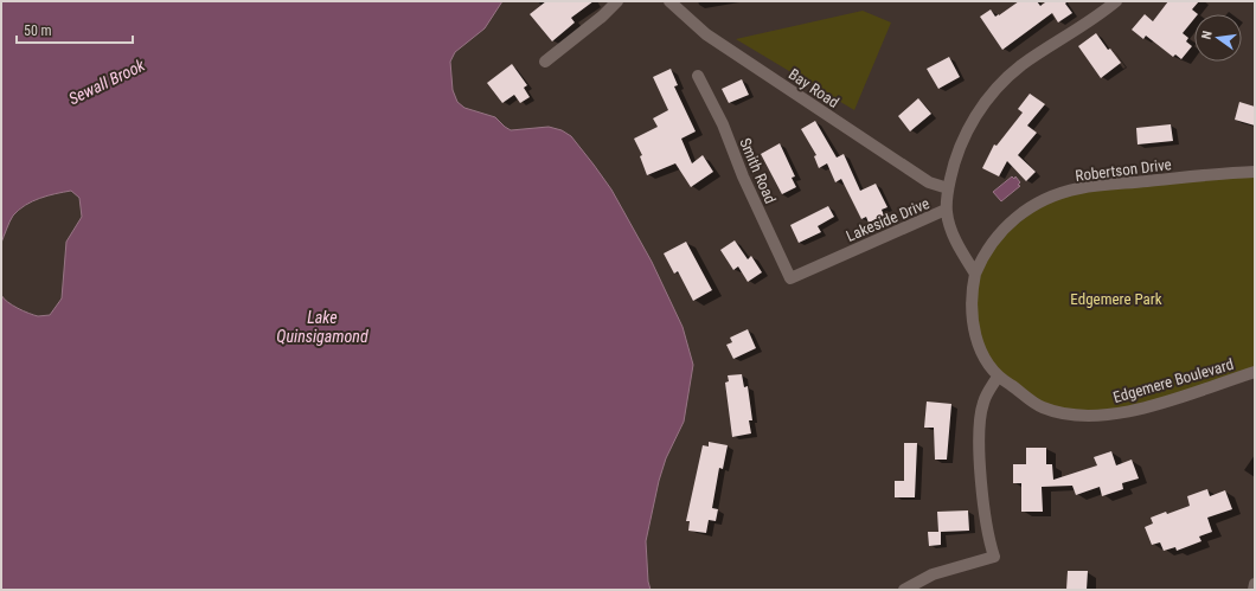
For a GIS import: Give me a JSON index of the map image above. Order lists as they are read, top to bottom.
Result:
{
  "streets": {
    "street": [
      "Bay Road",
      "Robertson Drive",
      "Smith Road",
      "Lakeside Drive",
      "Edgemere Boulevard"
    ]
  },
  "crossings": [
    ["Bay Road", "Lakeside Drive"],
    ["Robertson Drive", "Edgemere Boulevard"],
    ["Smith Road", "Lakeside Drive"]
  ],
  "water": ["Sewall Brook", "Lake Quinsigamond"],
  "parks": ["Edgemere Park"],
  "scale_bar": "50 m",
  "north": "left"
}
